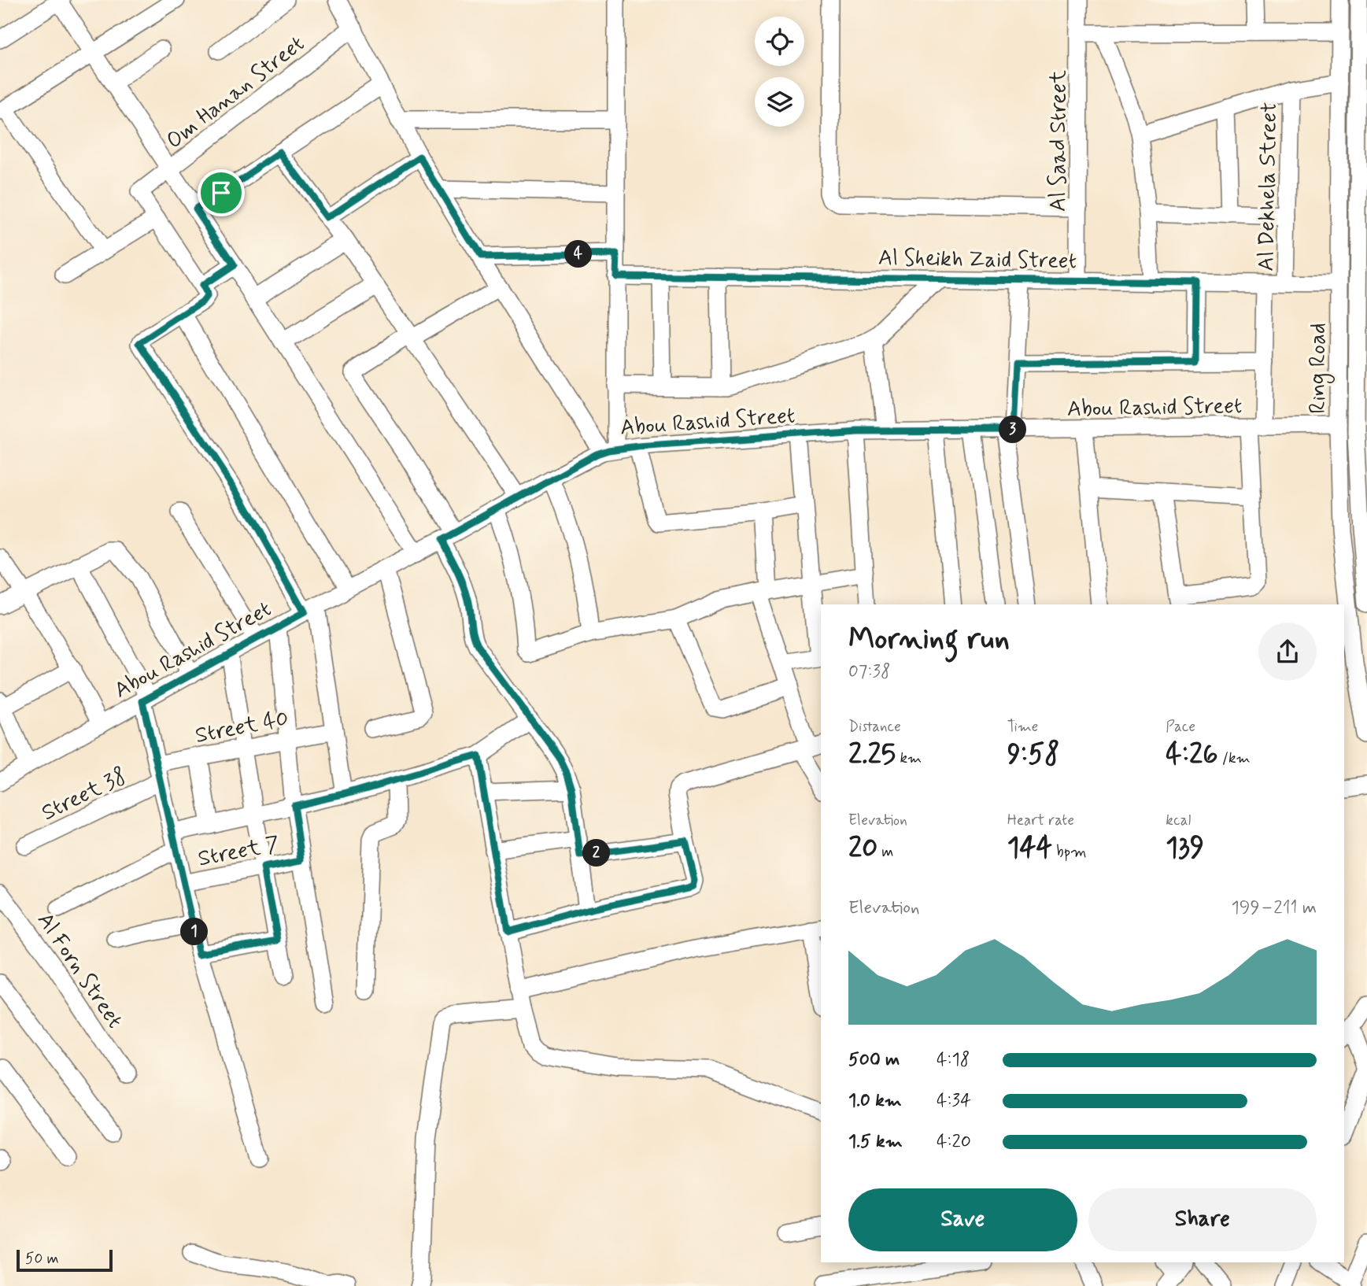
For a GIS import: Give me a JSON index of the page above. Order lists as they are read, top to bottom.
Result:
{
  "streets": {
    "street": [
      "Om Hanan Street",
      "Al Saad Street",
      "Al Dekhela Street",
      "Al Sheikh Zaid Street",
      "Ring Road",
      "Abou Rashid Street",
      "Street 40",
      "Street 38",
      "Street 7",
      "Al Forn Street"
    ]
  },
  "crossings": [
    ["Al Saad Street", "Al Sheikh Zaid Street"],
    ["Al Dekhela Street", "Al Sheikh Zaid Street"],
    ["Al Sheikh Zaid Street", "Ring Road"],
    ["Ring Road", "Abou Rashid Street"],
    ["Street 40", "Street 38"]
  ],
  "scale_bar": "50 m",
  "page": {
    "pins": [
      "4",
      "3",
      "2",
      "1"
    ],
    "heading": ["Morning run", "07:38"],
    "stats": [
      ["Distance", "2.25 km"],
      ["Time", "9:58"],
      ["Pace", "4:26 /km"],
      ["Elevation", "20 m"],
      ["Heart rate", "144 bpm"],
      ["kcal", "139"]
    ],
    "chart": ["Elevation", "199–211 m"],
    "list": [
      {
        "name": "500 m",
        "note": "4:18"
      },
      {
        "name": "1.0 km",
        "note": "4:34"
      },
      {
        "name": "1.5 km",
        "note": "4:20"
      }
    ],
    "buttons": ["Save", "Share"],
    "scale": "50 m"
  }
}
